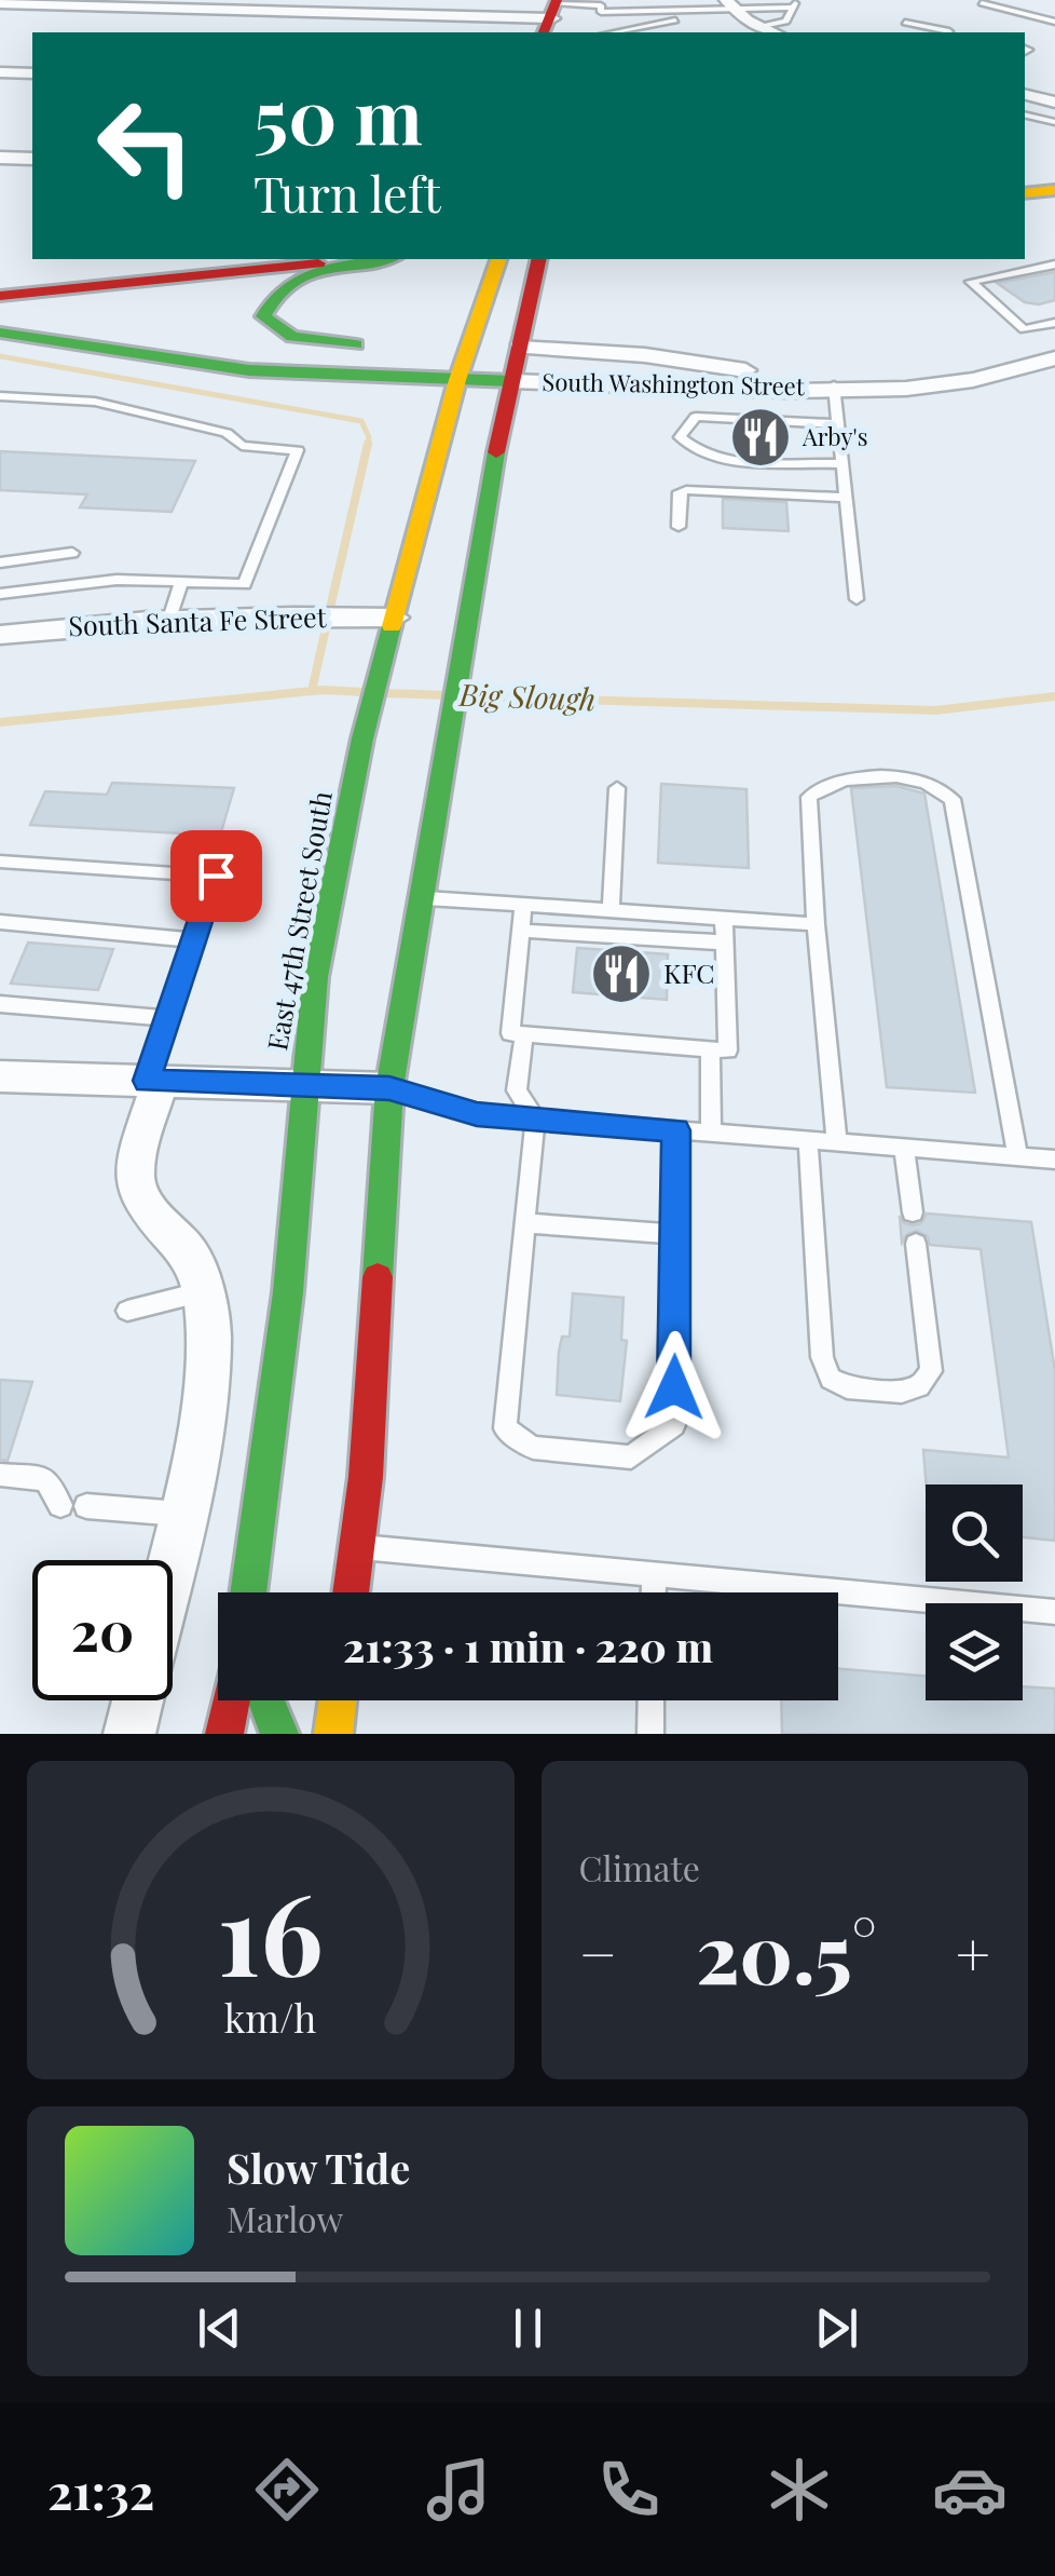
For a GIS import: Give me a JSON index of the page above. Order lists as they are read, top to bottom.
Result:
{
  "streets": {
    "main road": ["East 47th Street South"],
    "street": ["South Washington Street", "South Santa Fe Street"]
  },
  "crossings": [
    ["South Santa Fe Street", "East 47th Street South"]
  ],
  "water": ["Big Slough"],
  "places": {
    "restaurant": ["Arby's", "KFC"]
  },
  "page": {
    "turn": ["50 m", "Turn left"],
    "limit": "20",
    "trip": "21:33 · 1 min · 220 m",
    "tile": "Climate",
    "heat": ["−", "20.5°", "+"],
    "song": ["Slow Tide", "Marlow"],
    "tabs": "21:32",
    "gauge": ["16", "km/h"]
  }
}
